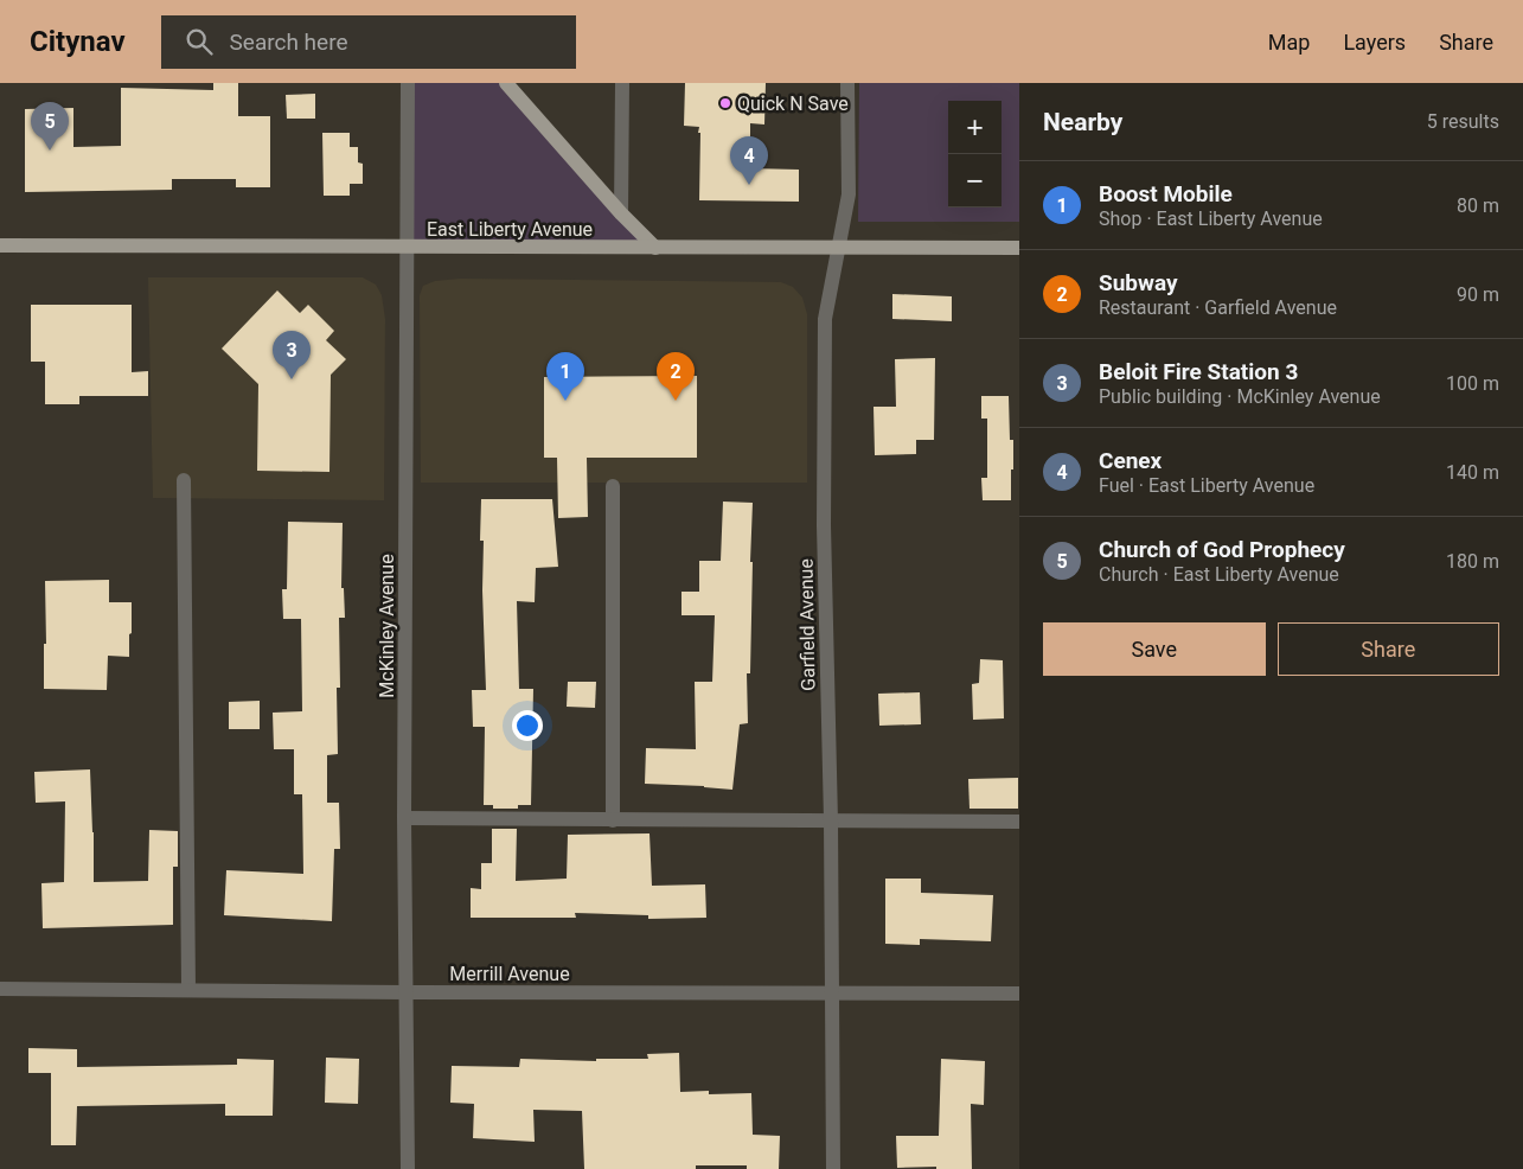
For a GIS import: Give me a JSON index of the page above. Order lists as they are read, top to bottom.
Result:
{
  "streets": {
    "main road": ["East Liberty Avenue"],
    "street": ["Garfield Avenue", "McKinley Avenue", "Merrill Avenue"]
  },
  "crossings": [
    ["East Liberty Avenue", "Garfield Avenue"],
    ["East Liberty Avenue", "McKinley Avenue"],
    ["Garfield Avenue", "Merrill Avenue"],
    ["McKinley Avenue", "Merrill Avenue"]
  ],
  "places": ["Quick N Save"],
  "page": {
    "header": "Citynav",
    "search": "Search here",
    "nav": ["Map", "Layers", "Share"],
    "heading": ["Nearby", "5 results"],
    "map_buttons": ["+", "−"],
    "pins": [
      "5",
      "4",
      "3",
      "1",
      "2"
    ],
    "list": [
      {
        "mark": "1",
        "name": "Boost Mobile",
        "note": "Shop · East Liberty Avenue",
        "value": "80 m"
      },
      {
        "mark": "2",
        "name": "Subway",
        "note": "Restaurant · Garfield Avenue",
        "value": "90 m"
      },
      {
        "mark": "3",
        "name": "Beloit Fire Station 3",
        "note": "Public building · McKinley Avenue",
        "value": "100 m"
      },
      {
        "mark": "4",
        "name": "Cenex",
        "note": "Fuel · East Liberty Avenue",
        "value": "140 m"
      },
      {
        "mark": "5",
        "name": "Church of God Prophecy",
        "note": "Church · East Liberty Avenue",
        "value": "180 m"
      }
    ],
    "buttons": ["Save", "Share"]
  }
}
